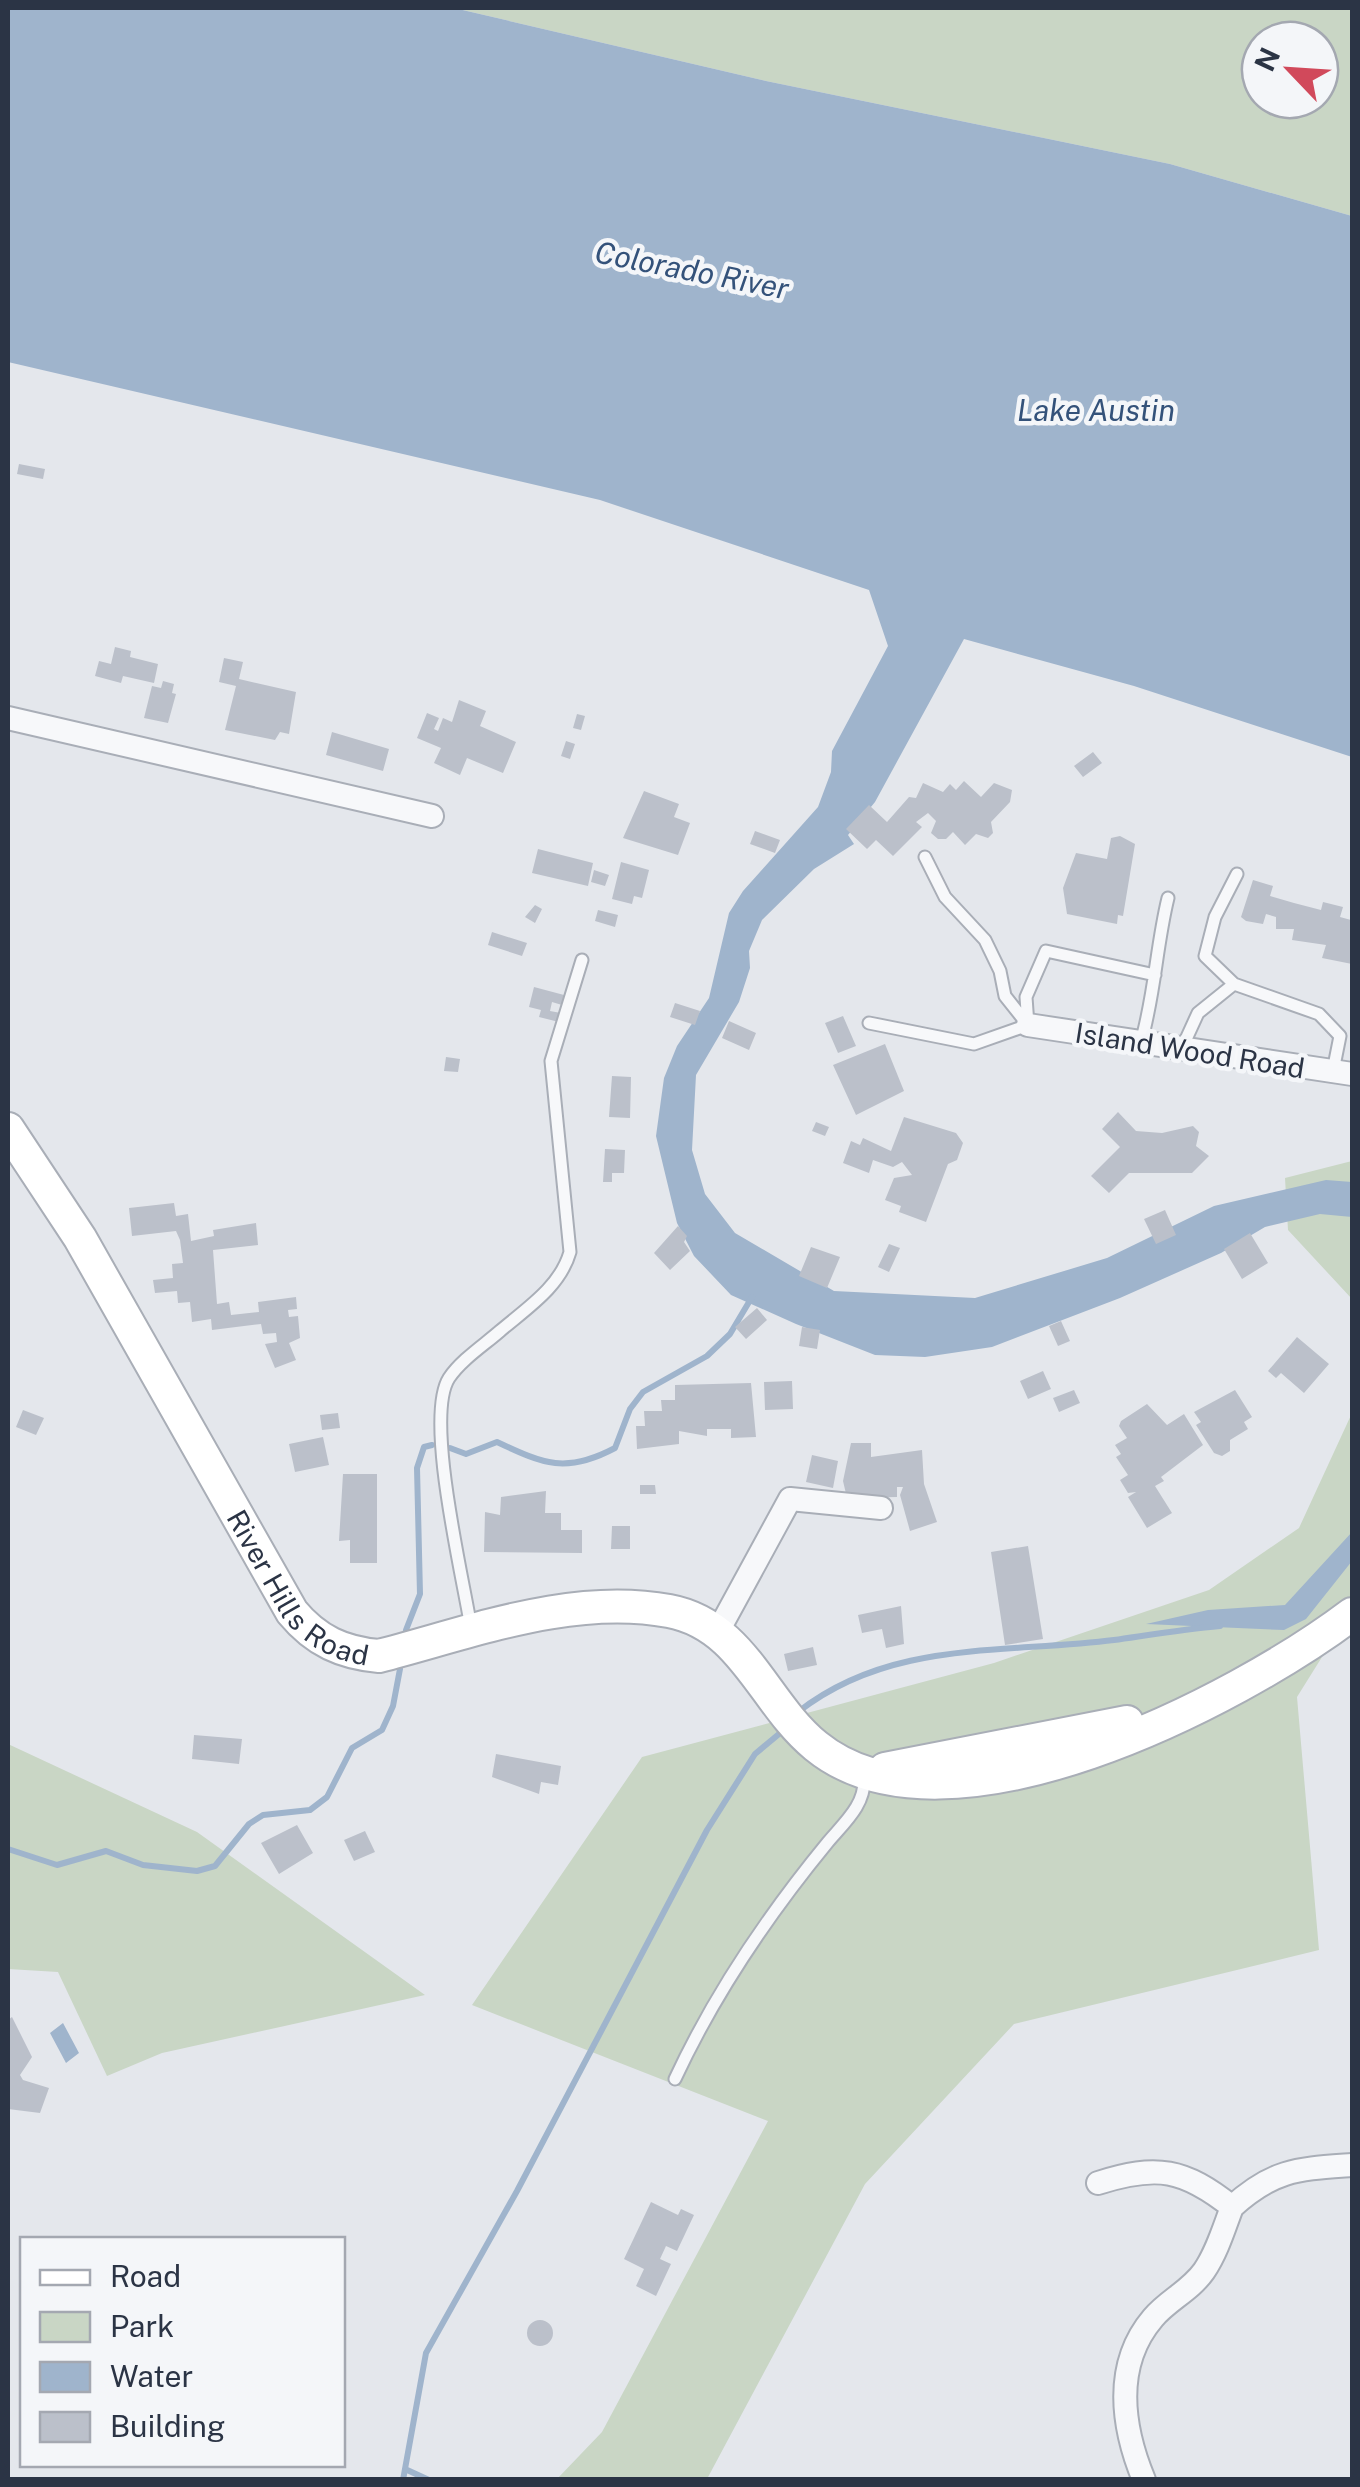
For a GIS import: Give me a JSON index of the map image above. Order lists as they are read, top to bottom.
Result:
{
  "streets": {
    "street": ["Island Wood Road", "River Hills Road"]
  },
  "water": ["Colorado River", "Lake Austin"],
  "legend": [
    "Road",
    "Park",
    "Water",
    "Building"
  ],
  "north": "top left"
}
